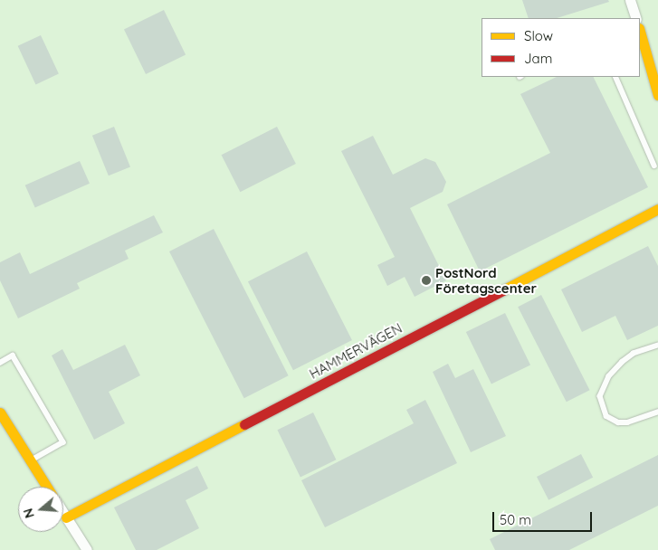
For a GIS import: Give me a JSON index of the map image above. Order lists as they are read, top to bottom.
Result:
{
  "streets": {
    "street": ["HAMMERVÄGEN"]
  },
  "places": ["PostNord Företagscenter"],
  "legend": ["Slow", "Jam"],
  "scale_bar": "50 m",
  "north": "left"
}
